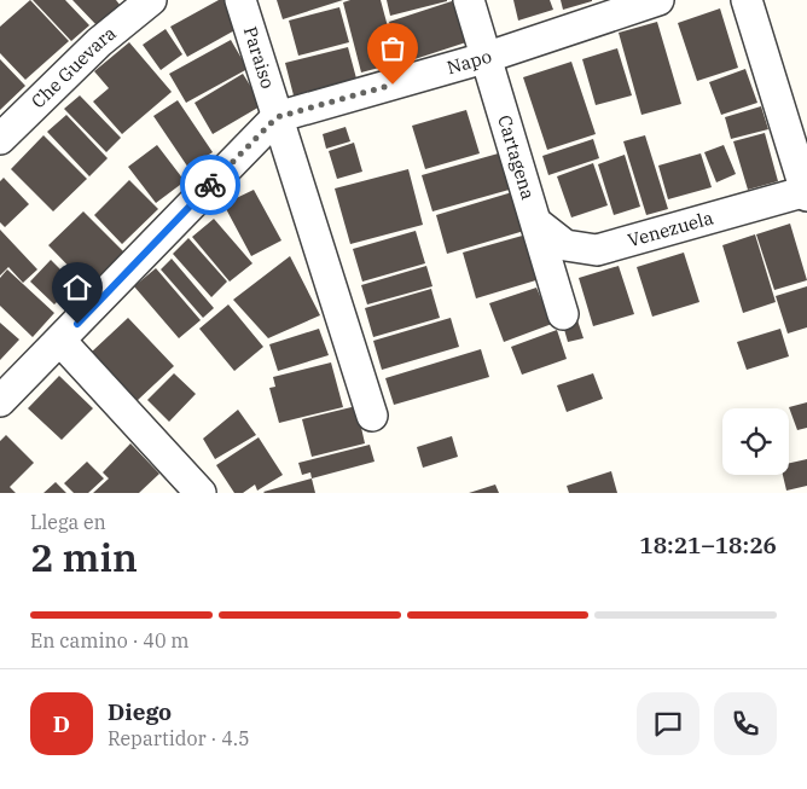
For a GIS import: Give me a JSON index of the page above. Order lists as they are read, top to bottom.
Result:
{
  "streets": {
    "street": [
      "Paraiso",
      "Napo",
      "Che Guevara",
      "Cartagena",
      "Venezuela"
    ]
  },
  "crossings": [
    ["Paraiso", "Napo"],
    ["Napo", "Cartagena"],
    ["Cartagena", "Venezuela"]
  ],
  "page": {
    "heading": ["2 min", "Llega en", "18:21–18:26"],
    "panel": ["Diego", "Repartidor · 4.5"],
    "bar": "En camino · 40 m",
    "round": "D"
  }
}
